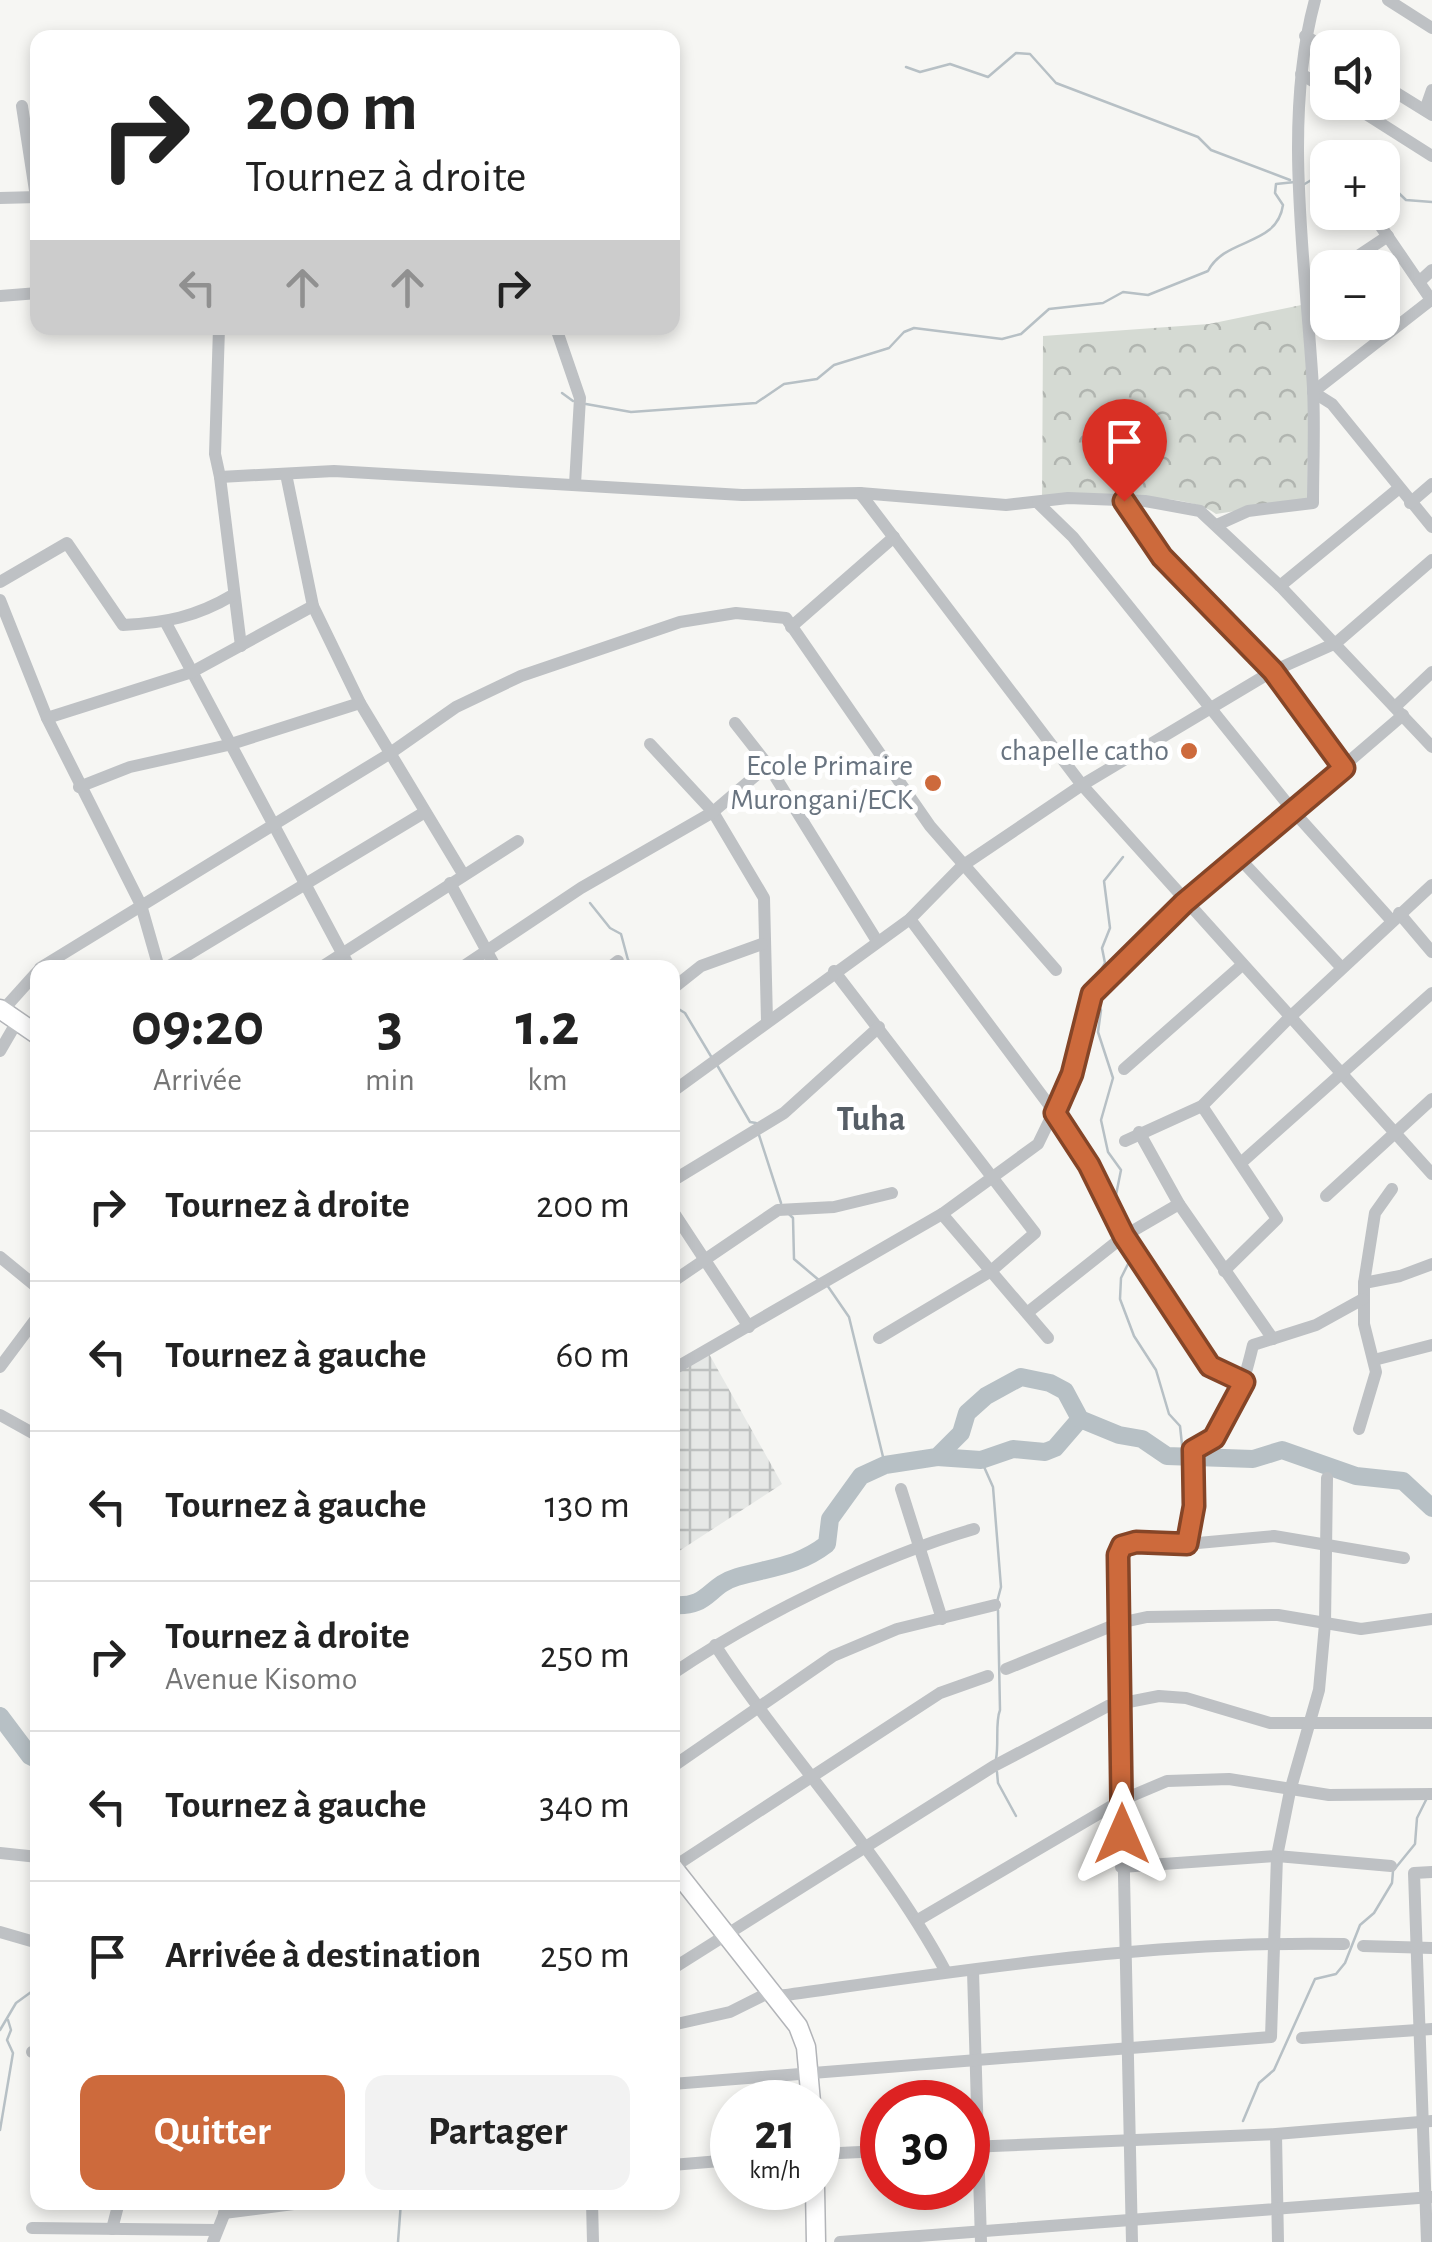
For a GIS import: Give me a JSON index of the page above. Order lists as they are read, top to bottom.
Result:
{
  "districts": ["Tuha"],
  "places": ["chapelle catho", "Ecole Primaire Murongani/ECK"],
  "page": {
    "map_buttons": ["+", "−"],
    "turn": ["200 m", "Tournez à droite"],
    "eta": [
      "09:20",
      "Arrivée",
      "3",
      "min",
      "1.2",
      "km"
    ],
    "list": [
      {
        "name": "Tournez à droite",
        "value": "200 m"
      },
      {
        "name": "Tournez à gauche",
        "value": "60 m"
      },
      {
        "name": "Tournez à gauche",
        "value": "130 m"
      },
      {
        "name": "Tournez à droite",
        "note": "Avenue Kisomo",
        "value": "250 m"
      },
      {
        "name": "Tournez à gauche",
        "value": "340 m"
      },
      {
        "name": "Arrivée à destination",
        "value": "250 m"
      }
    ],
    "buttons": ["Quitter", "Partager"],
    "speed": "21 km/h",
    "limit": "30"
  }
}
